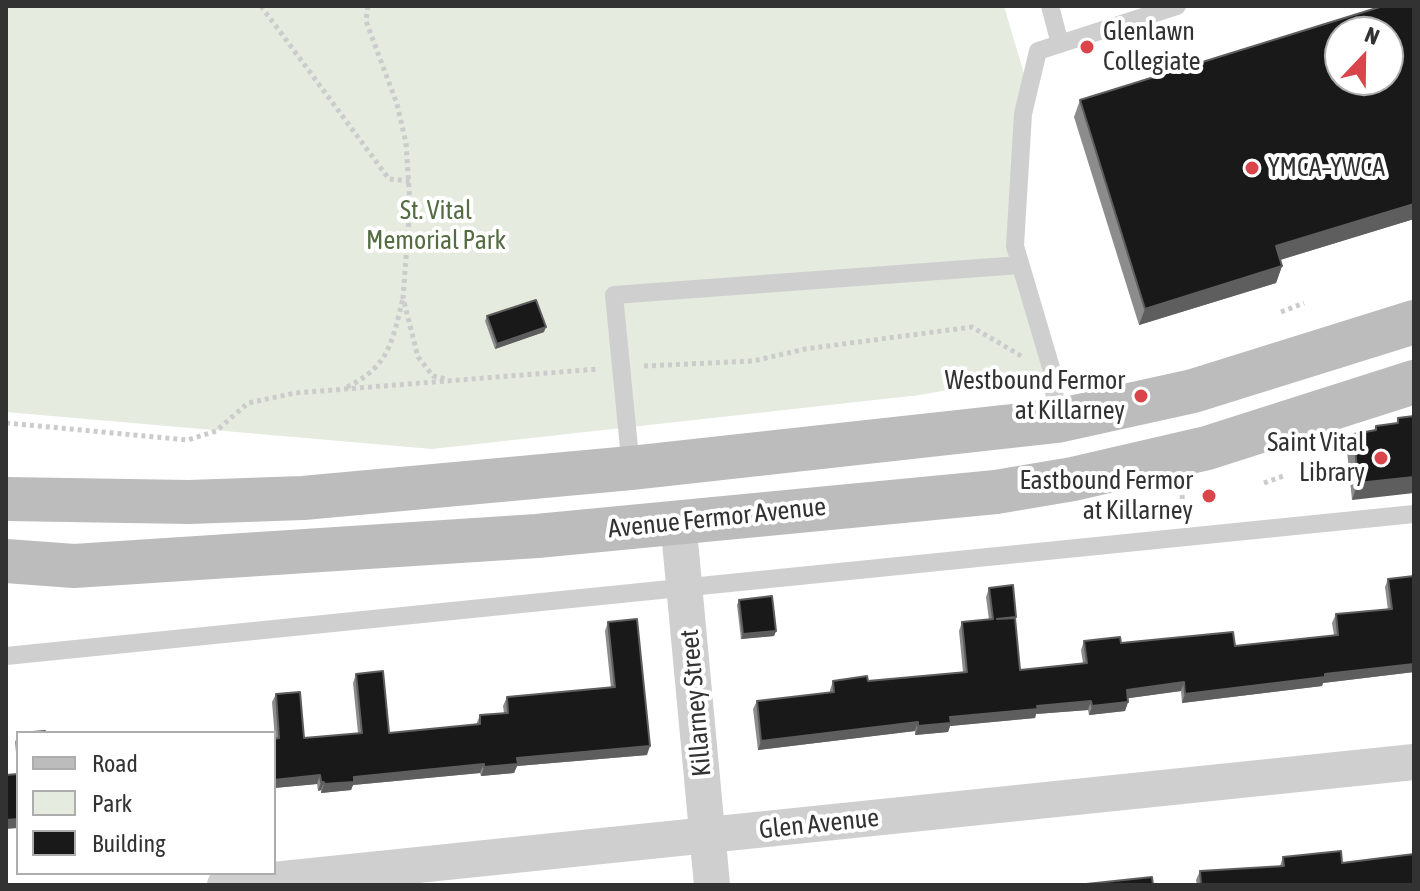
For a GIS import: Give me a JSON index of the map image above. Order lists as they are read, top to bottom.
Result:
{
  "streets": {
    "main road": ["Avenue Fermor Avenue"],
    "street": ["Killarney Street", "Glen Avenue"]
  },
  "crossings": [
    ["Avenue Fermor Avenue", "Killarney Street"],
    ["Killarney Street", "Glen Avenue"]
  ],
  "parks": ["St. Vital Memorial Park"],
  "places": [
    "Glenlawn Collegiate",
    "YMCA–YWCA",
    "Westbound Fermor at Killarney",
    "Saint Vital Library",
    "Eastbound Fermor at Killarney"
  ],
  "legend": ["Road", "Park", "Building"],
  "north": "top"
}
